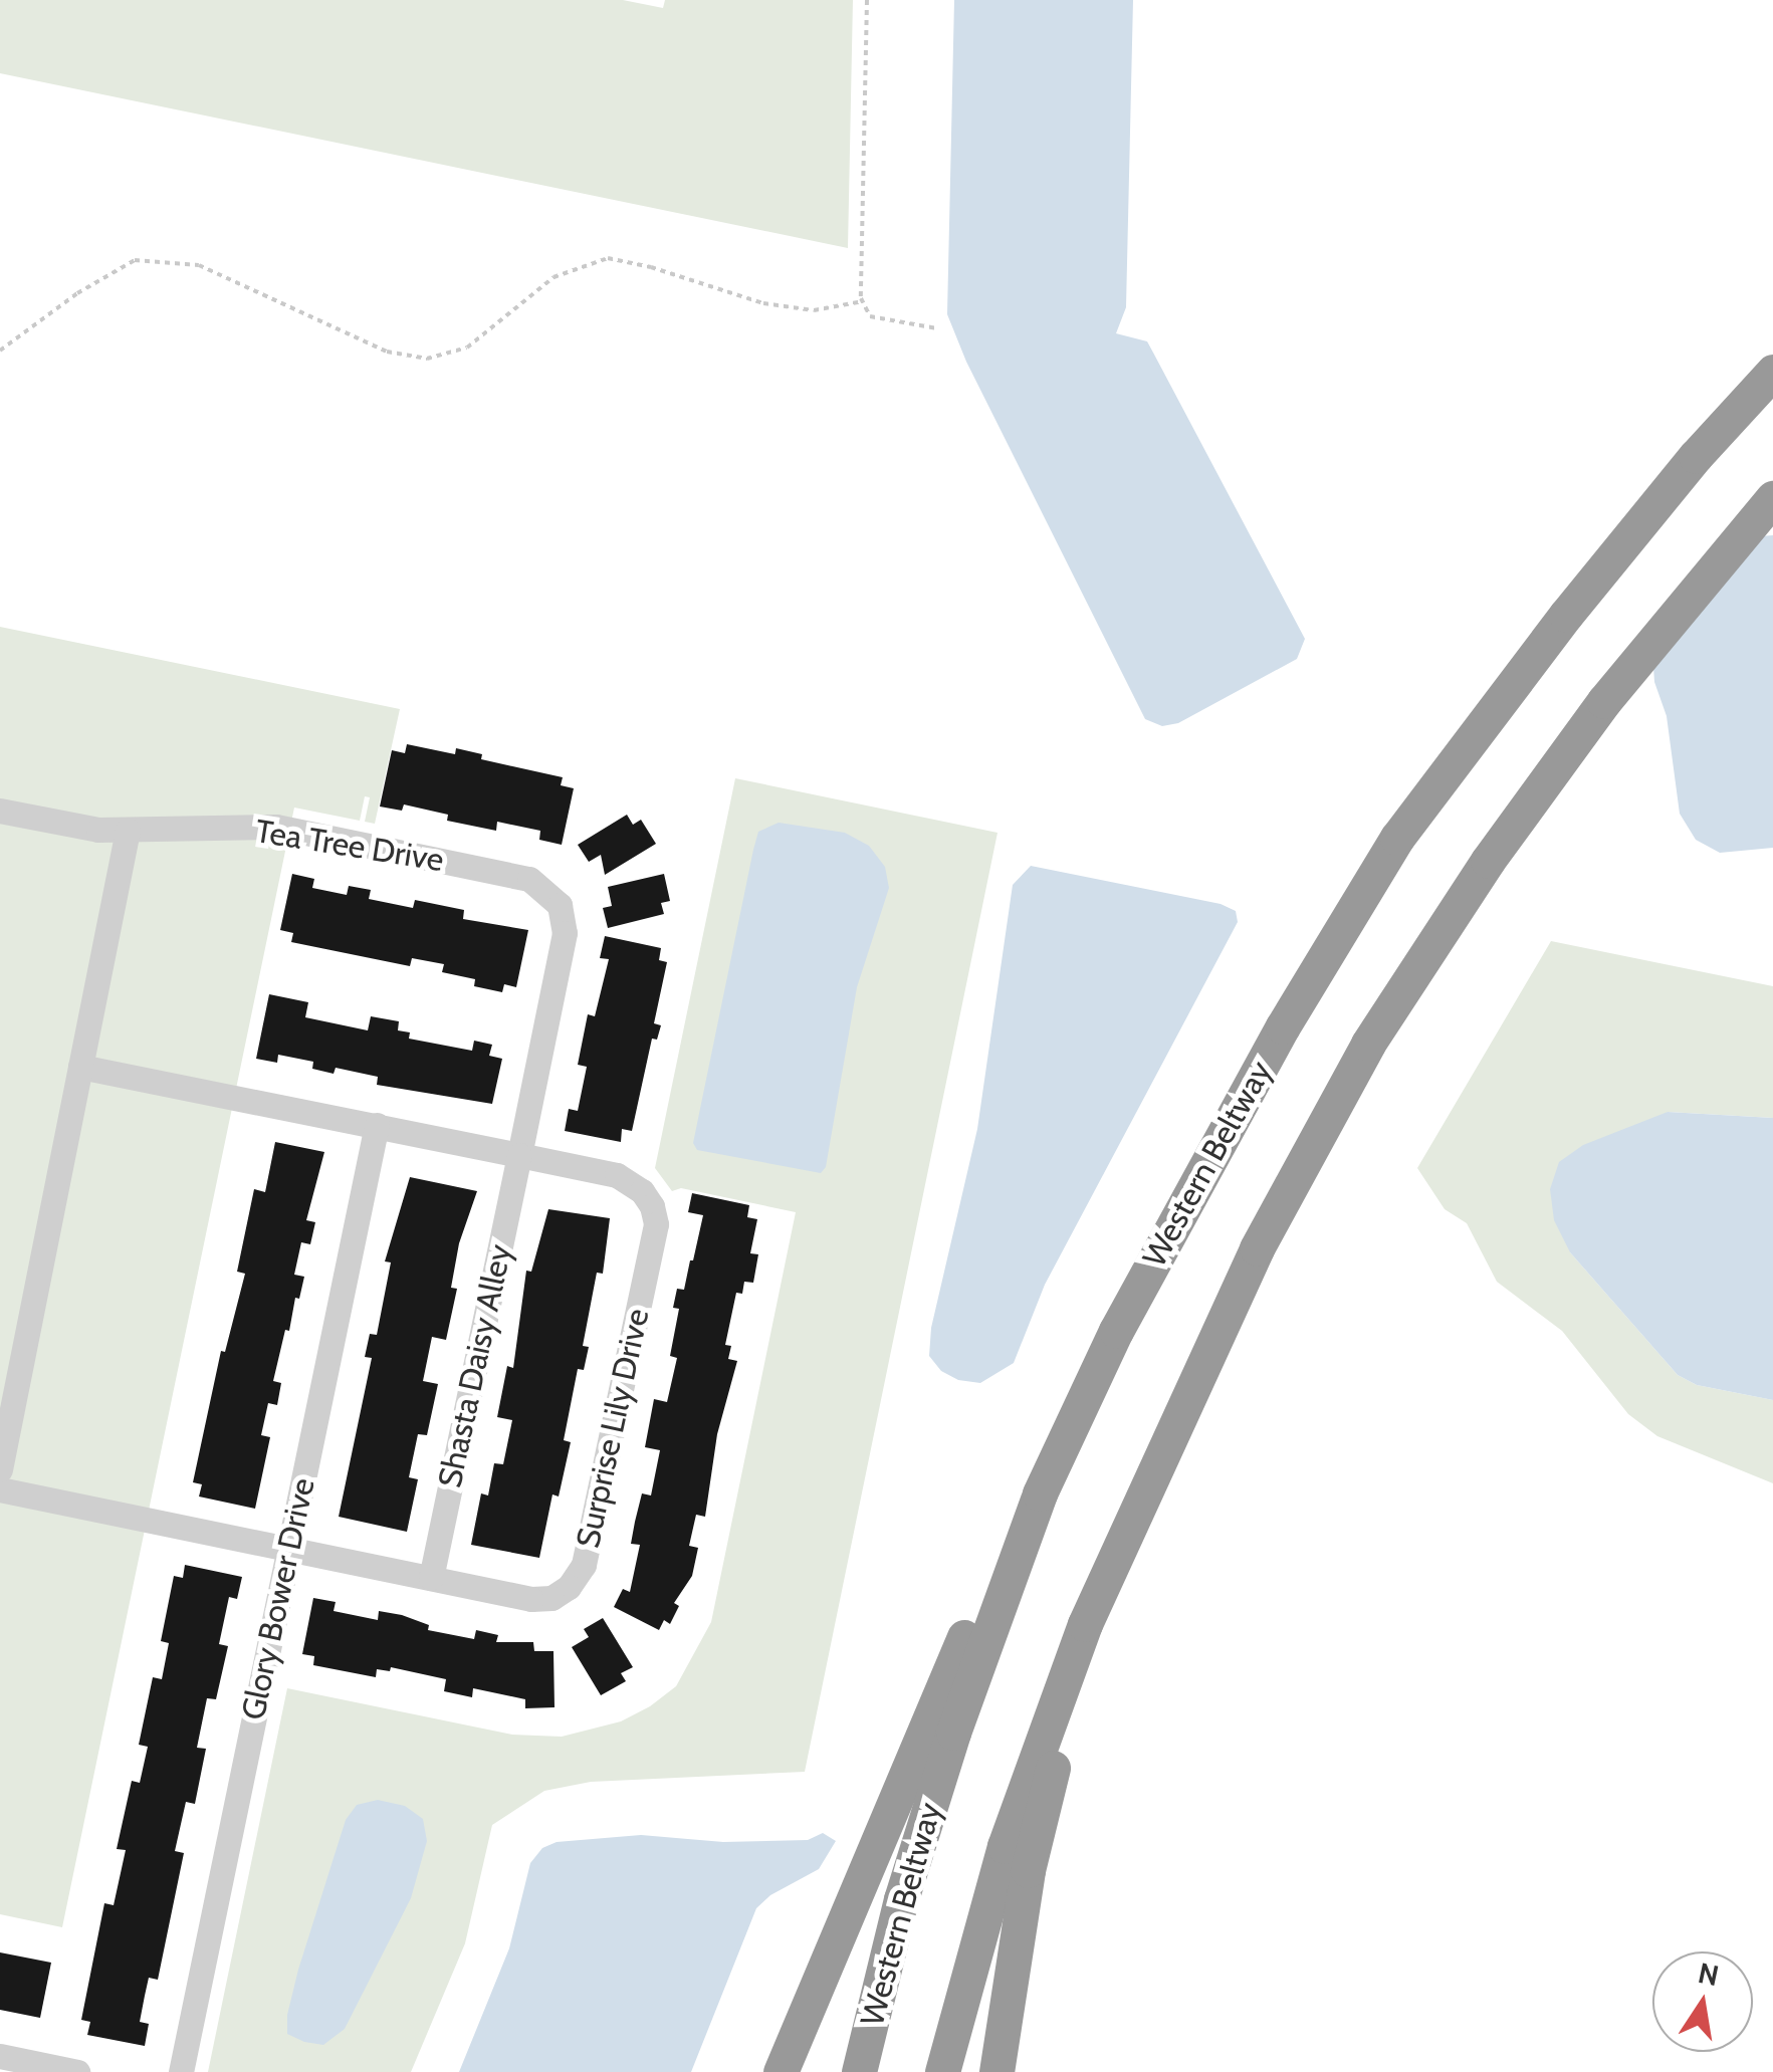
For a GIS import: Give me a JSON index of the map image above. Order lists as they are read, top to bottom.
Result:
{
  "streets": {
    "highway": ["Western Beltway"],
    "street": [
      "Tea Tree Drive",
      "Shasta Daisy Alley",
      "Surprise Lily Drive",
      "Glory Bower Drive"
    ]
  },
  "crossings": [
    ["Tea Tree Drive", "Shasta Daisy Alley"],
    ["Tea Tree Drive", "Surprise Lily Drive"],
    ["Shasta Daisy Alley", "Surprise Lily Drive"],
    ["Surprise Lily Drive", "Glory Bower Drive"]
  ],
  "north": "top"
}
